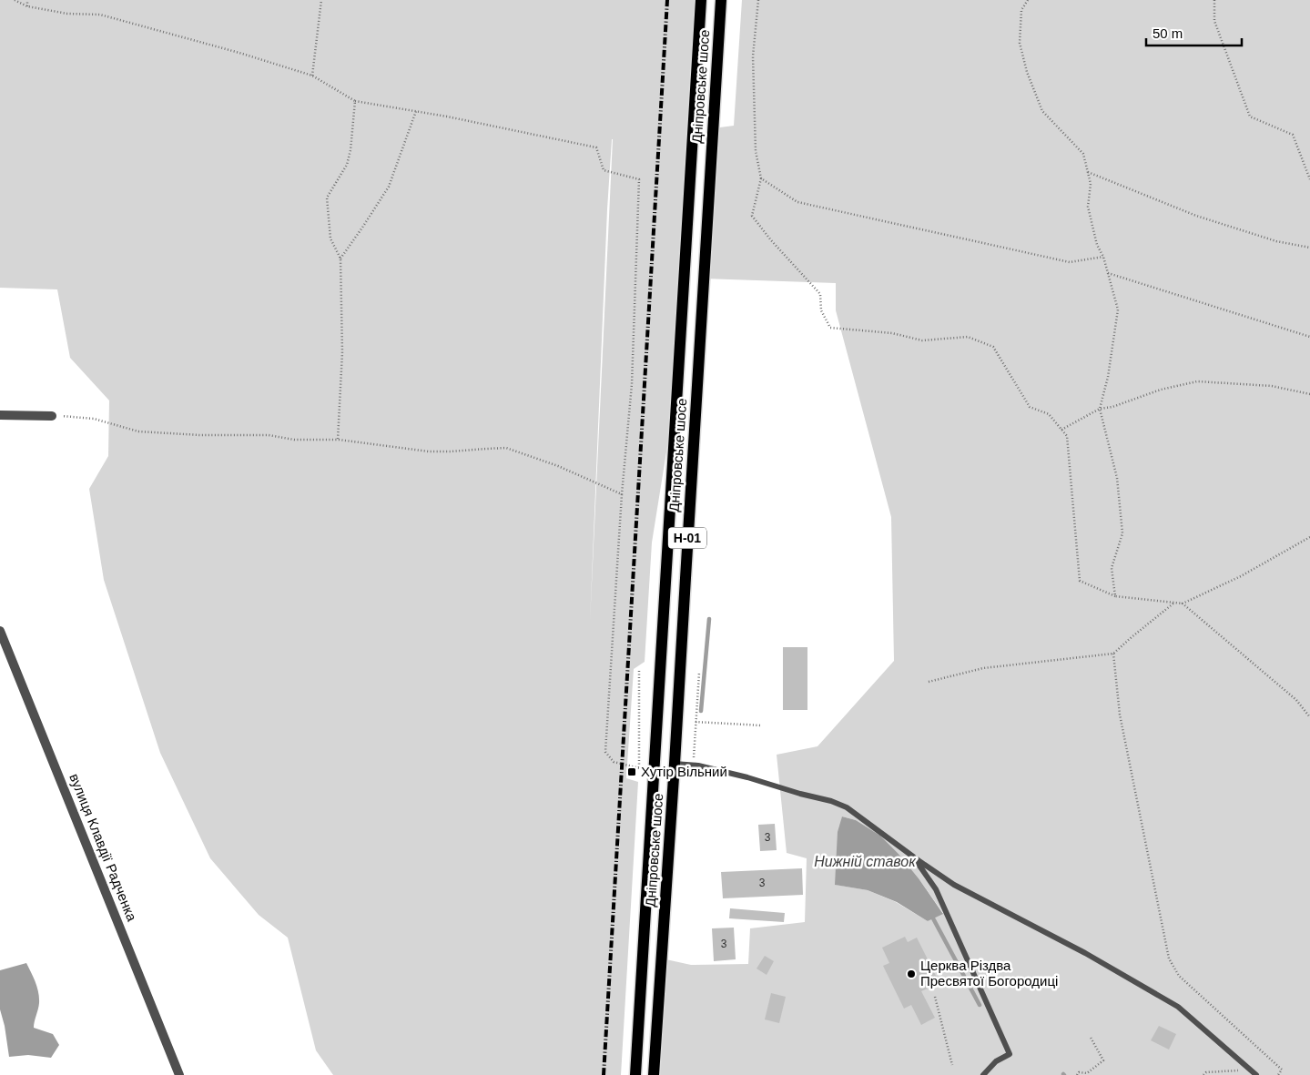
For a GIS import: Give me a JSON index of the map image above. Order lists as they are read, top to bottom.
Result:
{
  "streets": {
    "main road": ["Дніпровське шосе", "Н-01"],
    "street": ["вулиця Клавдії Радченка"]
  },
  "water": ["Нижній ставок"],
  "places": {
    "transit": ["Хутір Вільний"],
    "other": ["Церква Різдва Пресвятої Богородиці"]
  },
  "house_numbers": ["3", "3", "3"],
  "scale_bar": "50 m"
}
